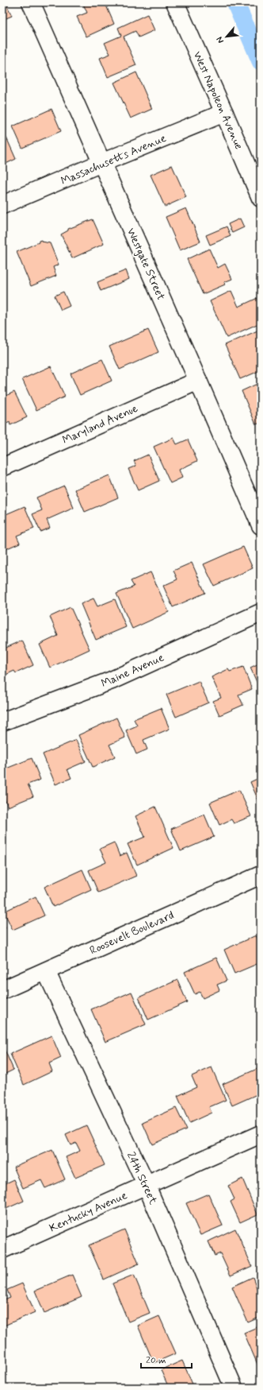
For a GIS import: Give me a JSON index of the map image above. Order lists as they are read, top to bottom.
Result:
{
  "streets": {
    "street": [
      "West Napoleon Avenue",
      "Massachusetts Avenue",
      "Westgate Street",
      "Maryland Avenue",
      "Maine Avenue",
      "Roosevelt Boulevard",
      "24th Street",
      "Kentucky Avenue"
    ]
  },
  "crossings": [
    ["West Napoleon Avenue", "Massachusetts Avenue"],
    ["Massachusetts Avenue", "Westgate Street"],
    ["Westgate Street", "Maryland Avenue"],
    ["Roosevelt Boulevard", "24th Street"],
    ["24th Street", "Kentucky Avenue"]
  ],
  "scale_bar": "20 m",
  "north": "bottom left"
}
